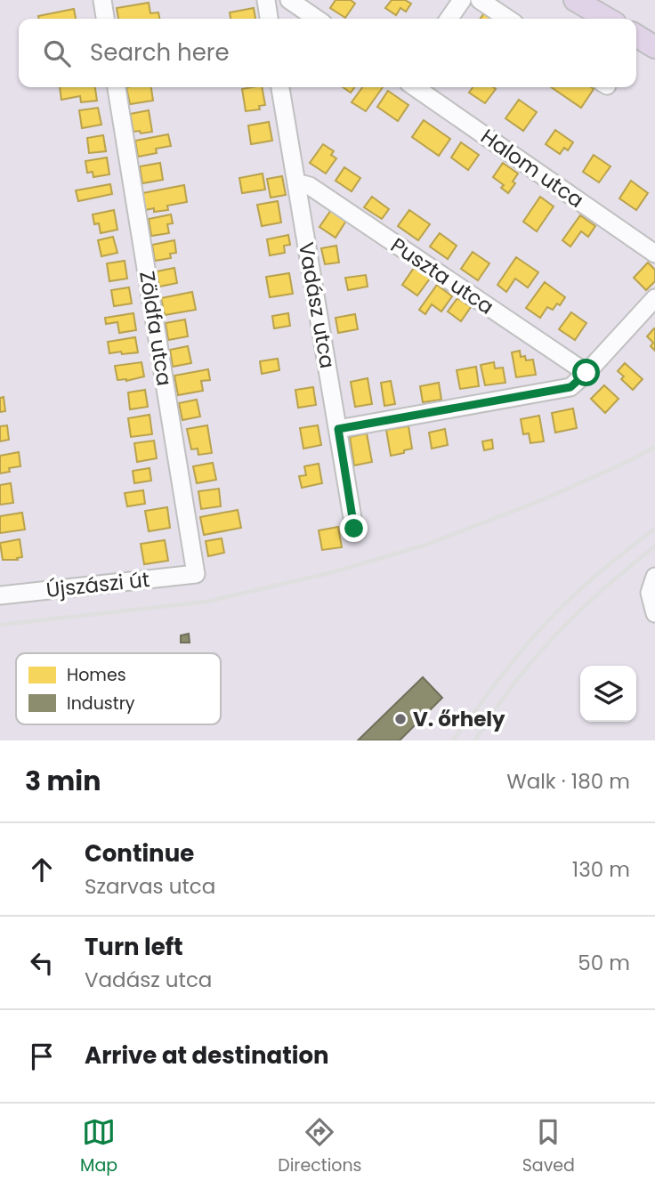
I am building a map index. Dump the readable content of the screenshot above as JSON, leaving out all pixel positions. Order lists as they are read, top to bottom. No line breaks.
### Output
{"streets":{"street":["Halom utca","Puszta utca","Vadász utca","Zöldfa utca","Újszászi út"]},"crossings":[["Puszta utca","Vadász utca"],["Zöldfa utca","Újszászi út"]],"places":["V. őrhely"],"legend":["Homes","Industry"],"page":{"search":"Search here","heading":["3 min","Walk · 180 m"],"list":[["Continue","Szarvas utca","130 m"],["Turn left","Vadász utca","50 m"],"Arrive at destination"],"nav":["Map","Directions","Saved"]}}
